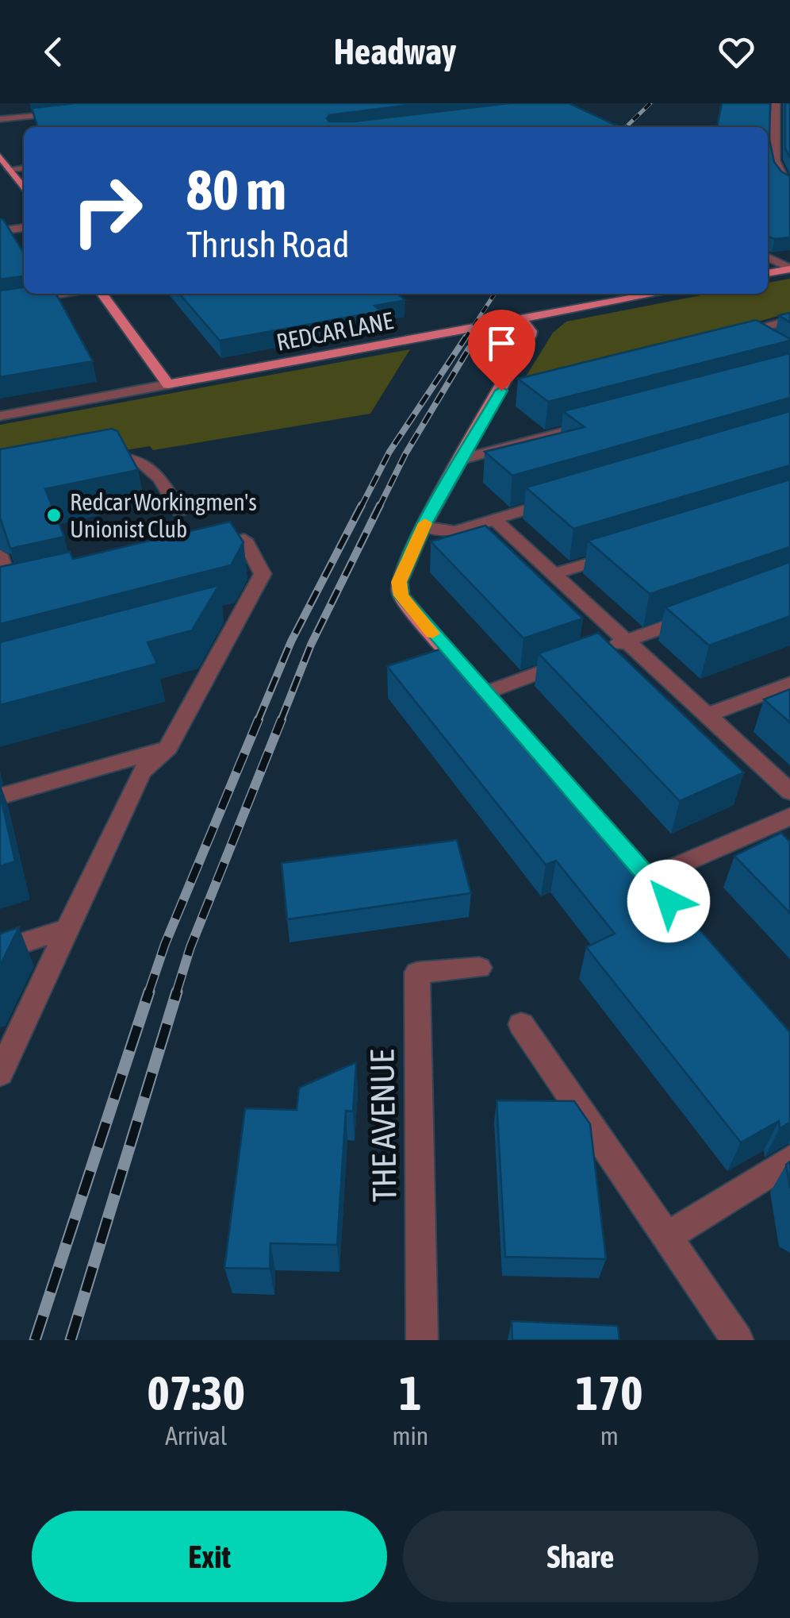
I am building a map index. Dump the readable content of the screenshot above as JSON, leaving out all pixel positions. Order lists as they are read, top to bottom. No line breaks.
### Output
{"streets":{"main road":["REDCAR LANE"],"street":["THE AVENUE"]},"places":["Redcar Workingmen's Unionist Club"],"page":{"header":"Headway","turn":["80 m","Thrush Road"],"eta":["07:30","Arrival","1","min","170","m"],"buttons":["Exit","Share"]}}
